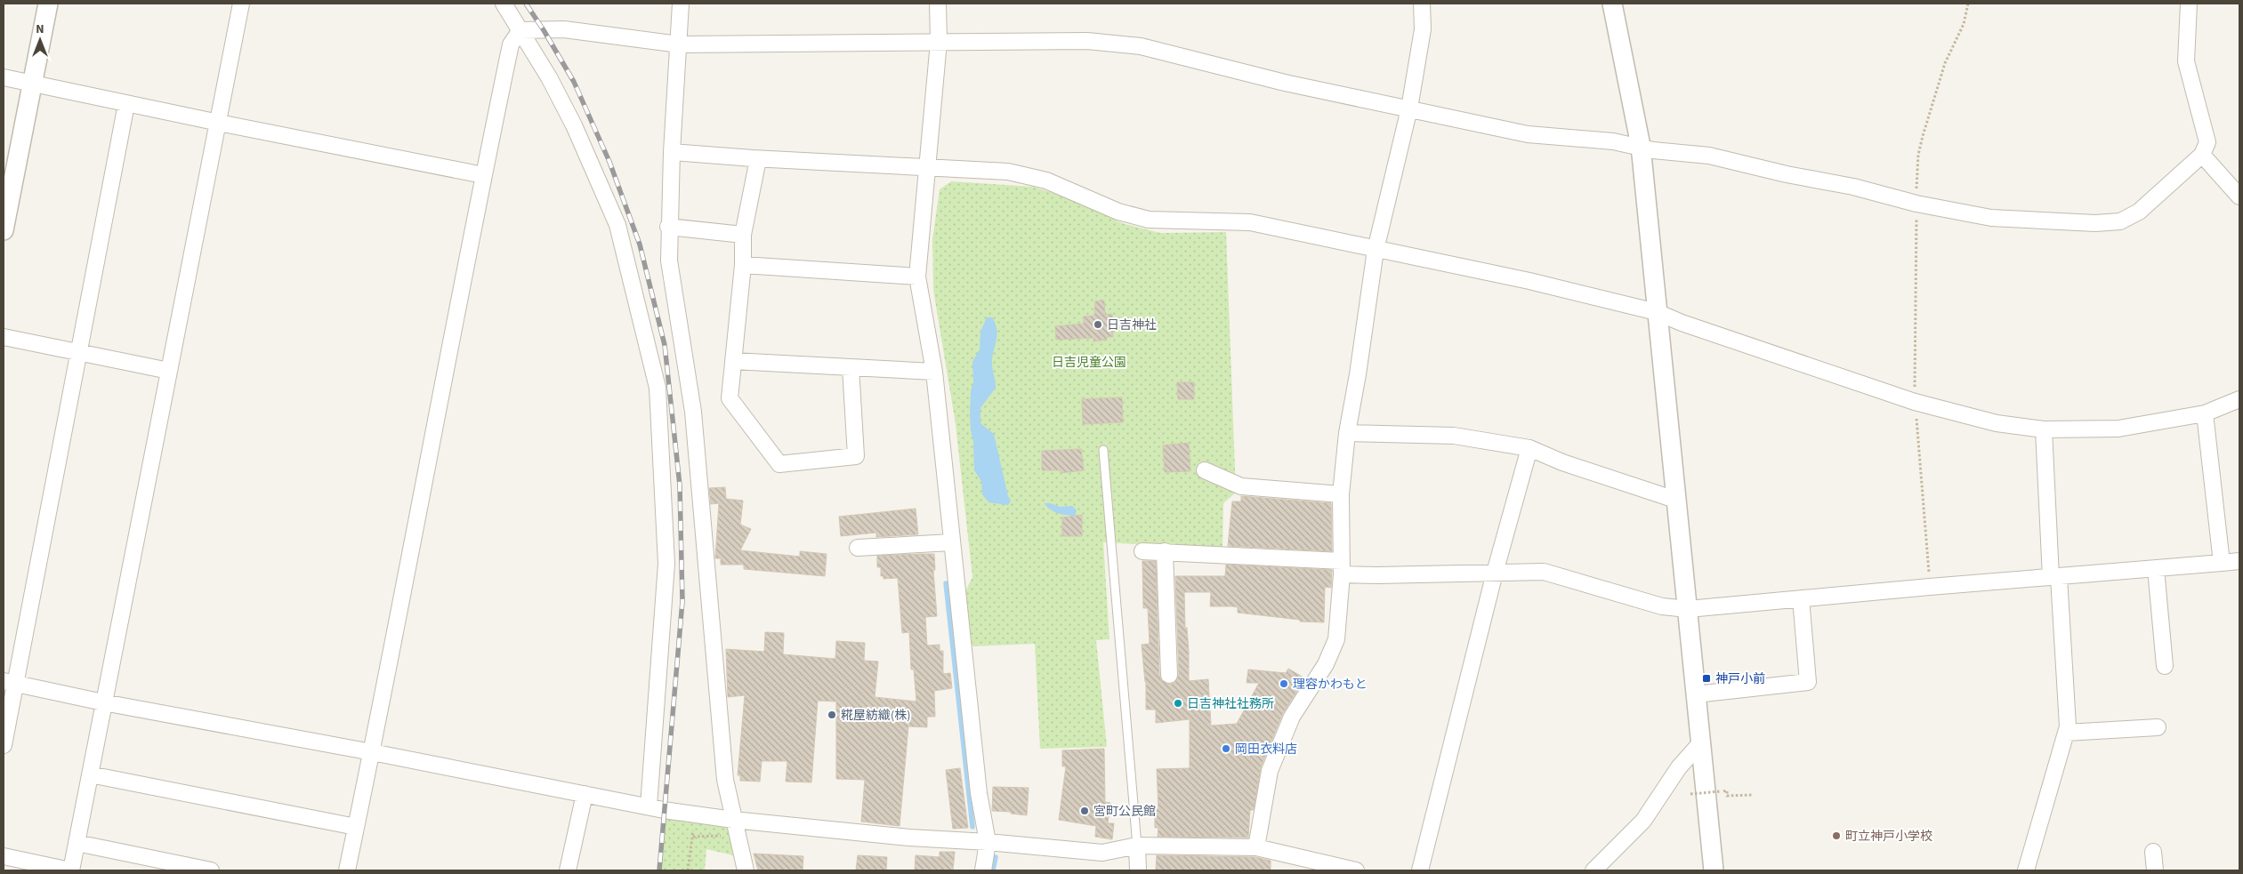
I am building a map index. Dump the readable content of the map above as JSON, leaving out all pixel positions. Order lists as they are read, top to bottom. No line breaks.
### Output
{"parks":["日吉児童公園"],"places":{"other":["日吉神社","理容かわもと","日吉神社社務所","糀屋紡織(株)","岡田衣料店","宮町公民館","町立神戸小学校"],"transit":["神戸小前"]},"north":"top"}
